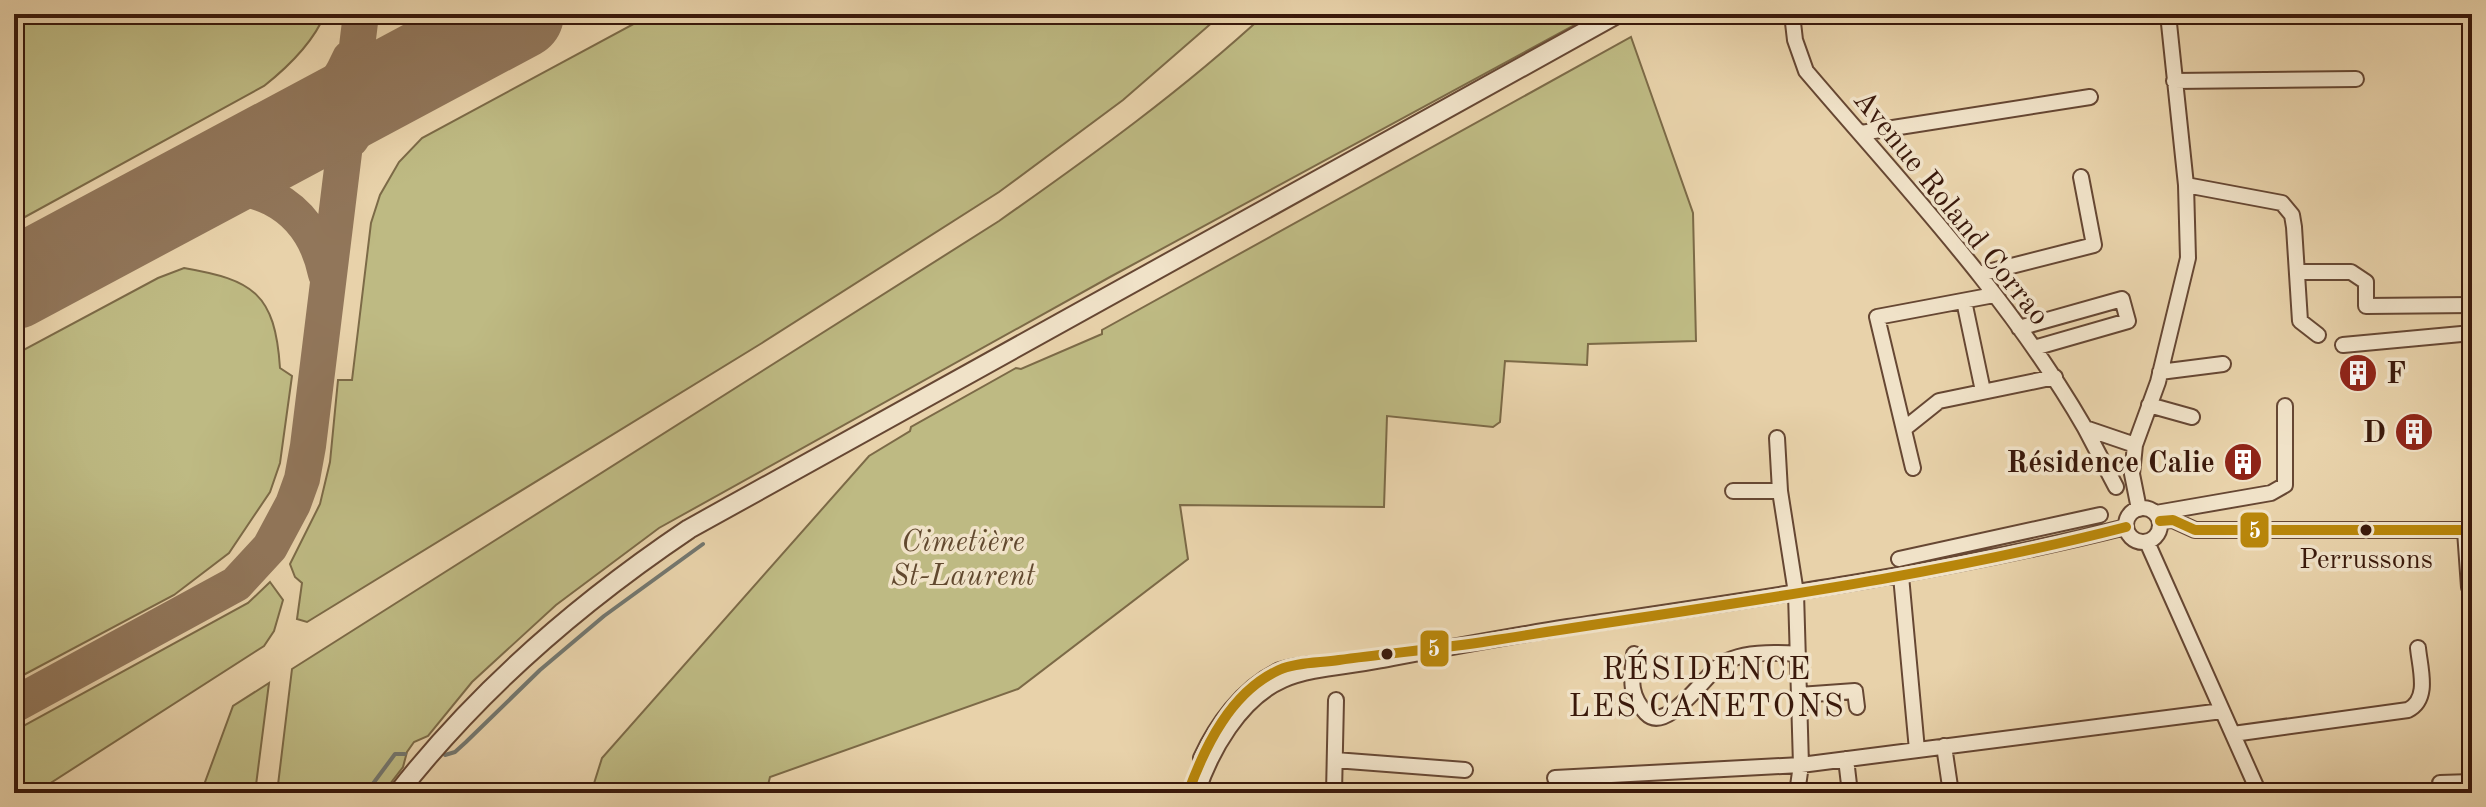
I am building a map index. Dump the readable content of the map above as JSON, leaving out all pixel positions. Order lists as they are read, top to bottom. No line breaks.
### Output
{"streets":{"street":["Avenue Roland Corrao"]},"districts":["RÉSIDENCE LES CANETONS"],"parks":["Cimetière St-Laurent"],"places":{"building":["F","D","Résidence Calie"],"other":["Perrussons"]},"lines":["transit line 5"]}
